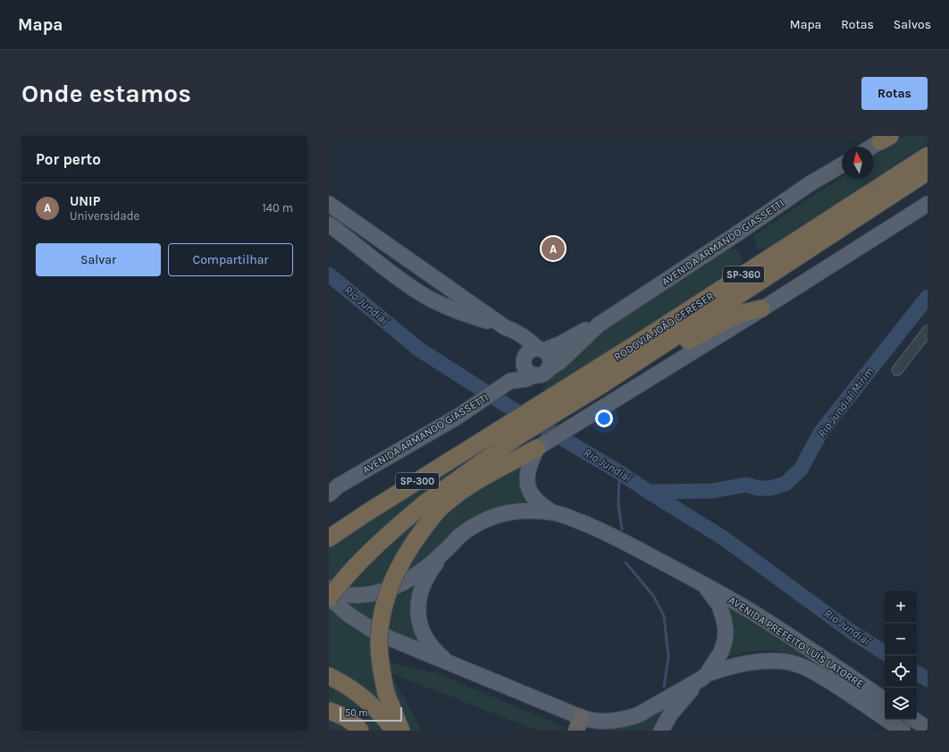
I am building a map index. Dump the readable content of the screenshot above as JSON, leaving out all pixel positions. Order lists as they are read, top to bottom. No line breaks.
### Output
{"streets":{"highway":["SP-360","RODOVIA JOÃO CERESER","SP-300"],"main road":["AVENIDA ARMANDO GIASSETTI","AVENIDA PREFEITO LUÍS LATORRE"]},"crossings":[["RODOVIA JOÃO CERESER","SP-300"]],"water":["Rio Jundiaí","Rio Jundiaí Mirim"],"scale_bar":"50 m","north":"top","page":{"header":"Mapa","nav":["Mapa","Rotas","Salvos"],"buttons":["Rotas",["Salvar","Compartilhar"]],"title":"Onde estamos","heading":"Por perto","list":[{"mark":"A","name":"UNIP","note":"Universidade","value":"140 m"}],"pins":"A","map_buttons":["+","−"],"scale":"50 m"}}
